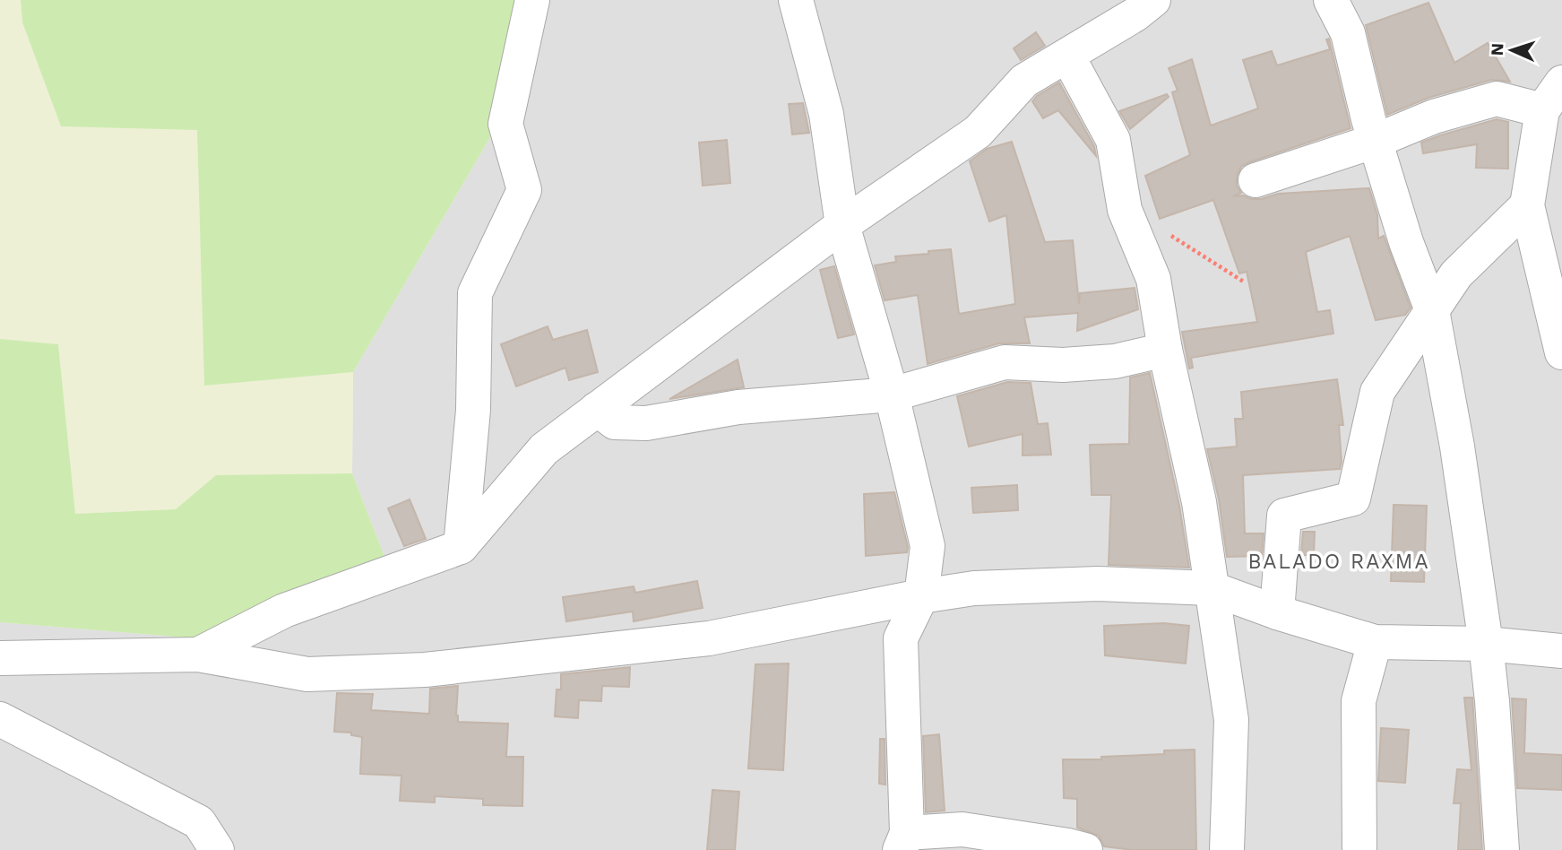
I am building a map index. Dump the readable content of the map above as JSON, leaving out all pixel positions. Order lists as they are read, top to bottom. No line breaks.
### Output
{"districts":["BALADO RAXMA"],"north":"left"}
